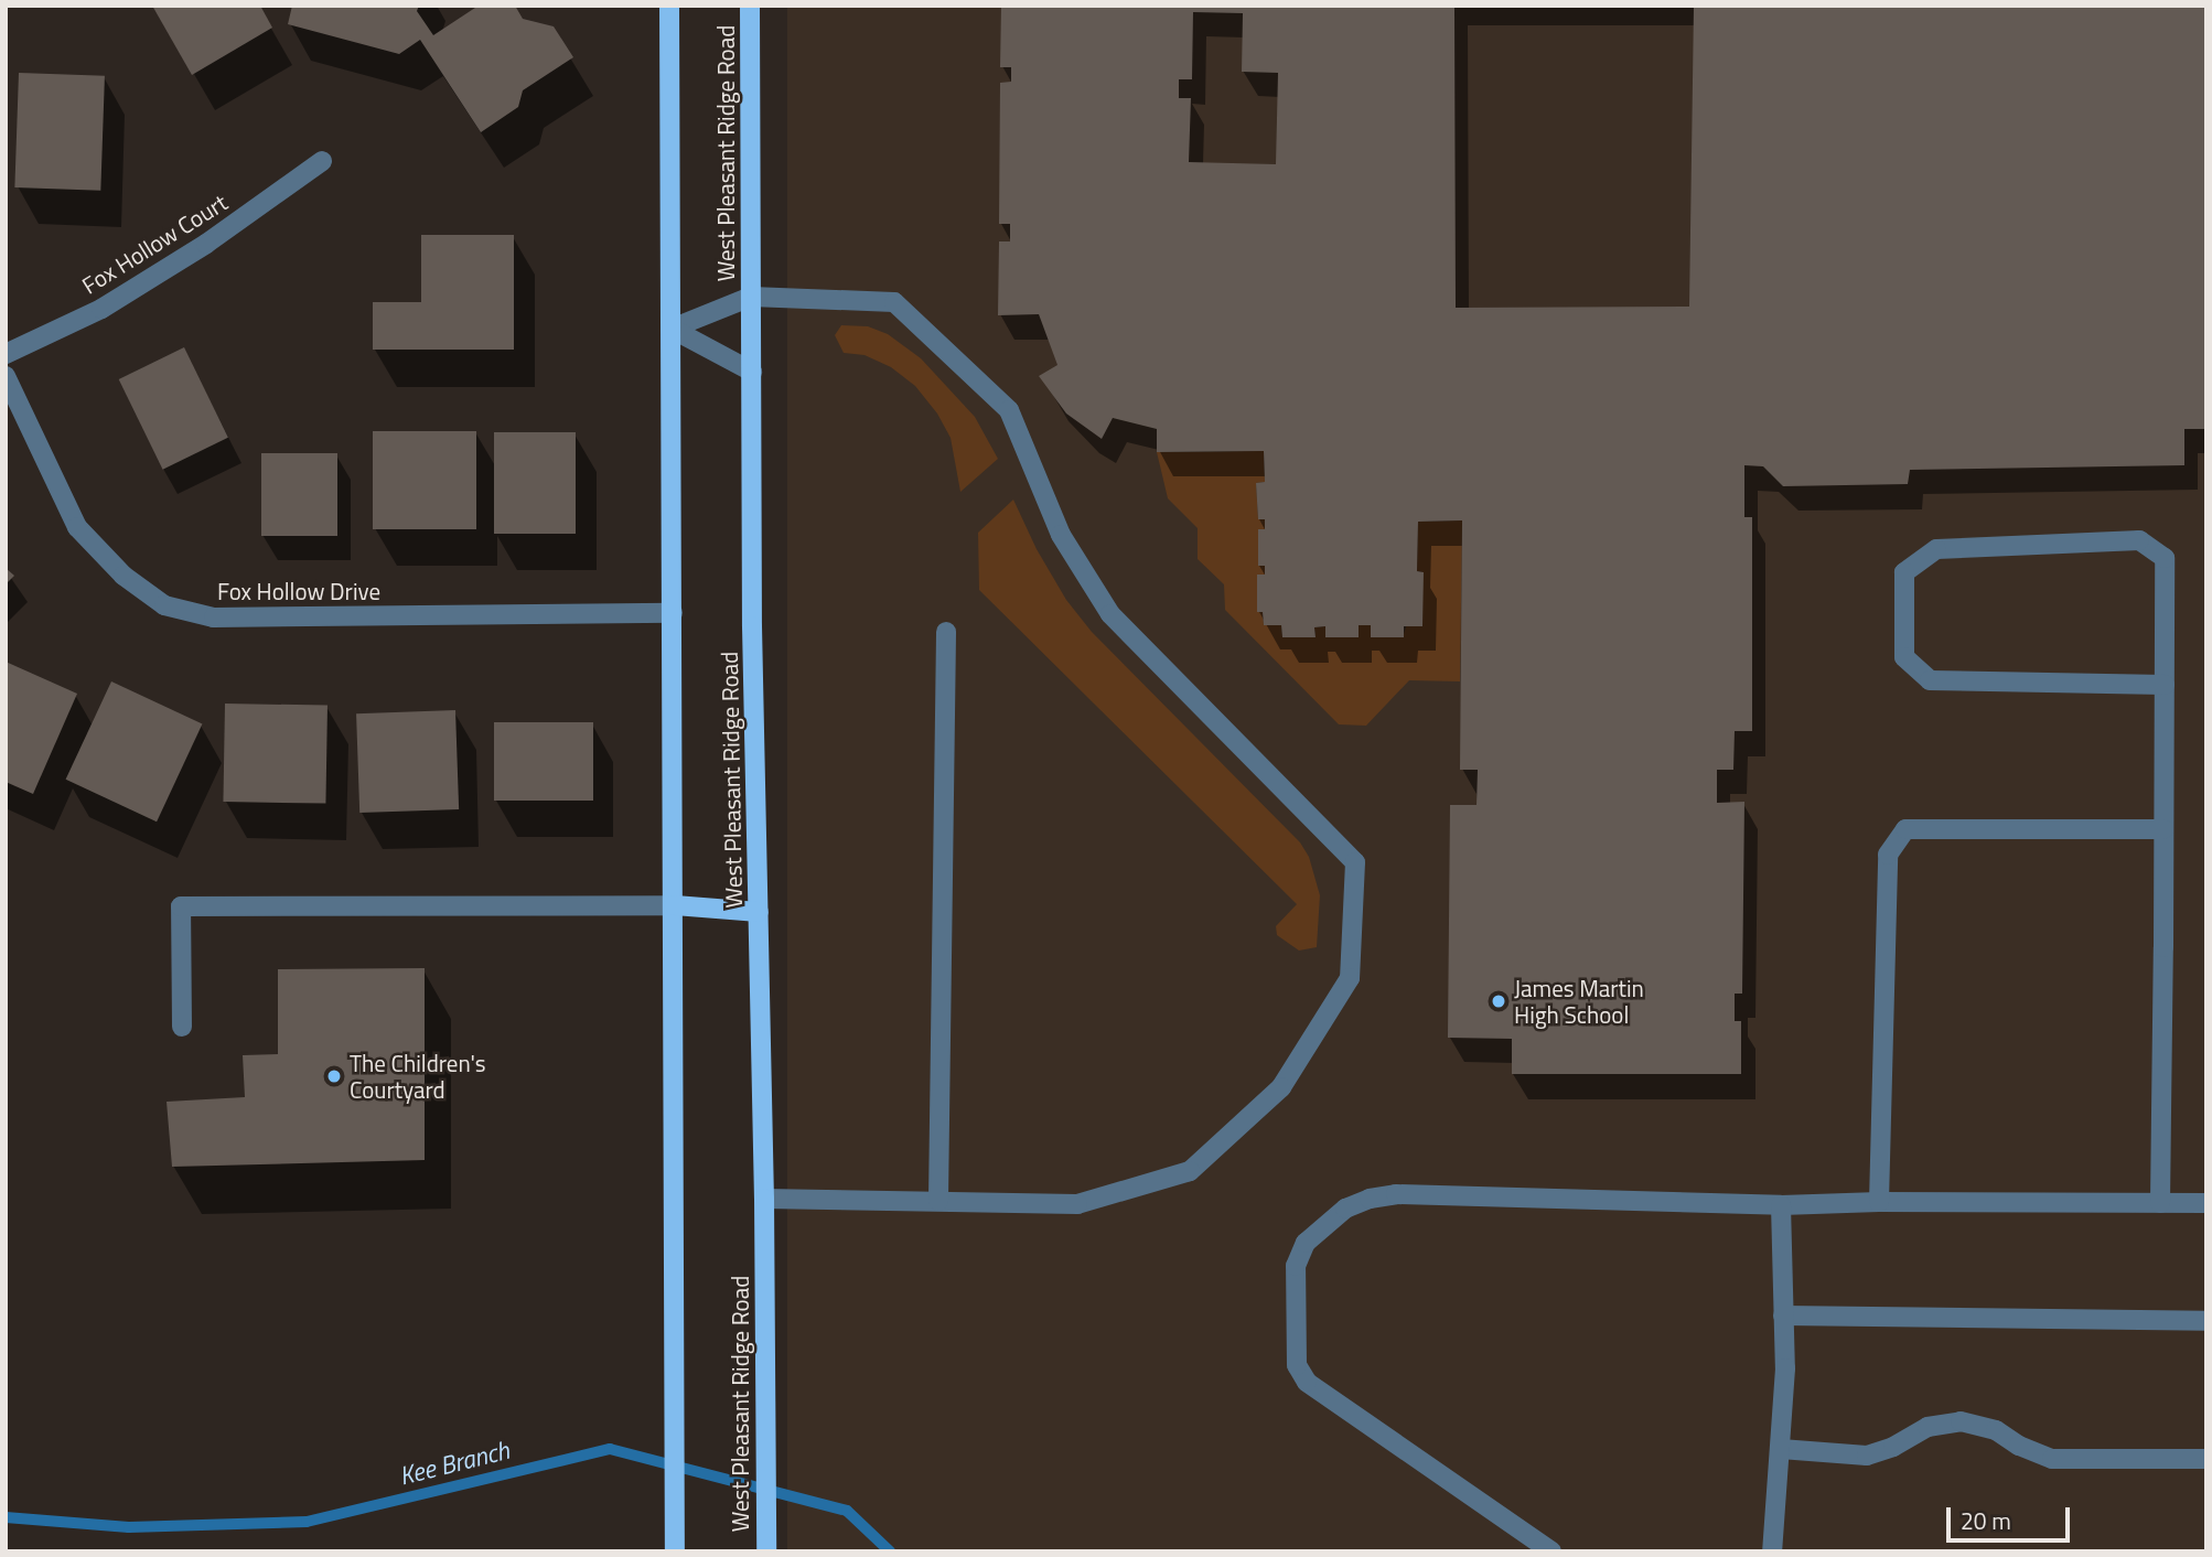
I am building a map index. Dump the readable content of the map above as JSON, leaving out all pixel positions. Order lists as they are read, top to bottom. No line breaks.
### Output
{"streets":{"main road":["West Pleasant Ridge Road"],"street":["Fox Hollow Court","Fox Hollow Drive"]},"water":["Kee Branch"],"places":["James Martin High School","The Children's Courtyard"],"scale_bar":"20 m"}
